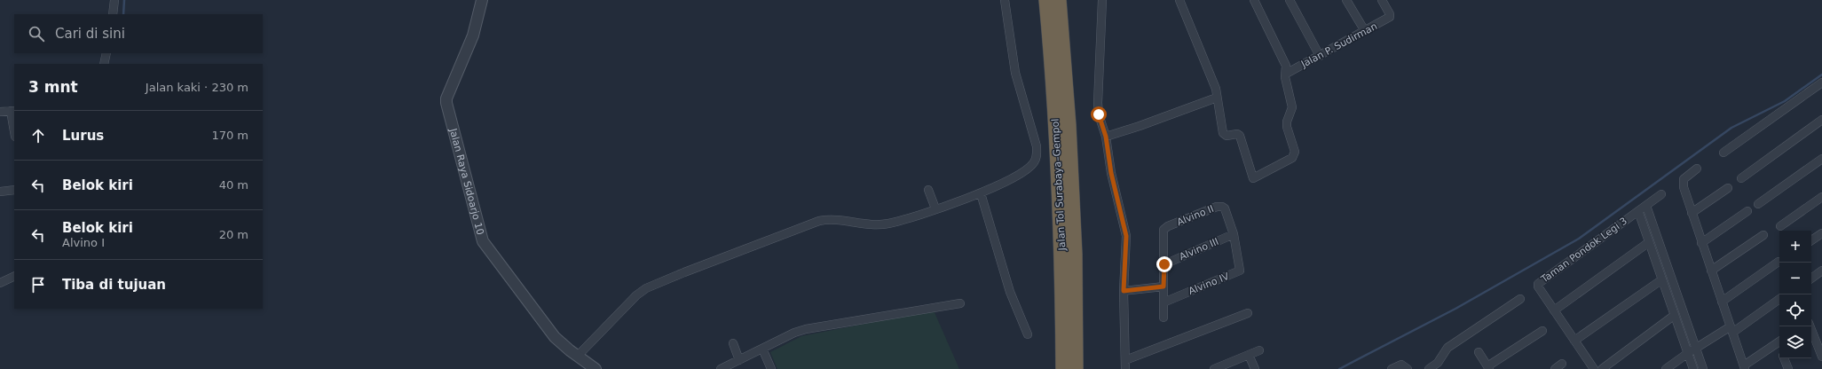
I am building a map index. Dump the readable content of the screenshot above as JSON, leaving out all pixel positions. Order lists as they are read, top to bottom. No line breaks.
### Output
{"streets":{"highway":["Jalan Tol Surabaya–Gempol"],"street":["Jalan P. Sudirman","Jalan Raya Sidoarjo 10","Alvino II","Alvino III","Taman Pondok Legi 3","Alvino IV"]},"crossings":[["Alvino II","Alvino III"],["Alvino II","Alvino IV"],["Alvino III","Alvino IV"]],"page":{"search":"Cari di sini","heading":["3 mnt","Jalan kaki · 230 m"],"list":[["Lurus","170 m"],["Belok kiri","40 m"],["Belok kiri","Alvino I","20 m"],"Tiba di tujuan"],"map_buttons":["+","−"]}}
